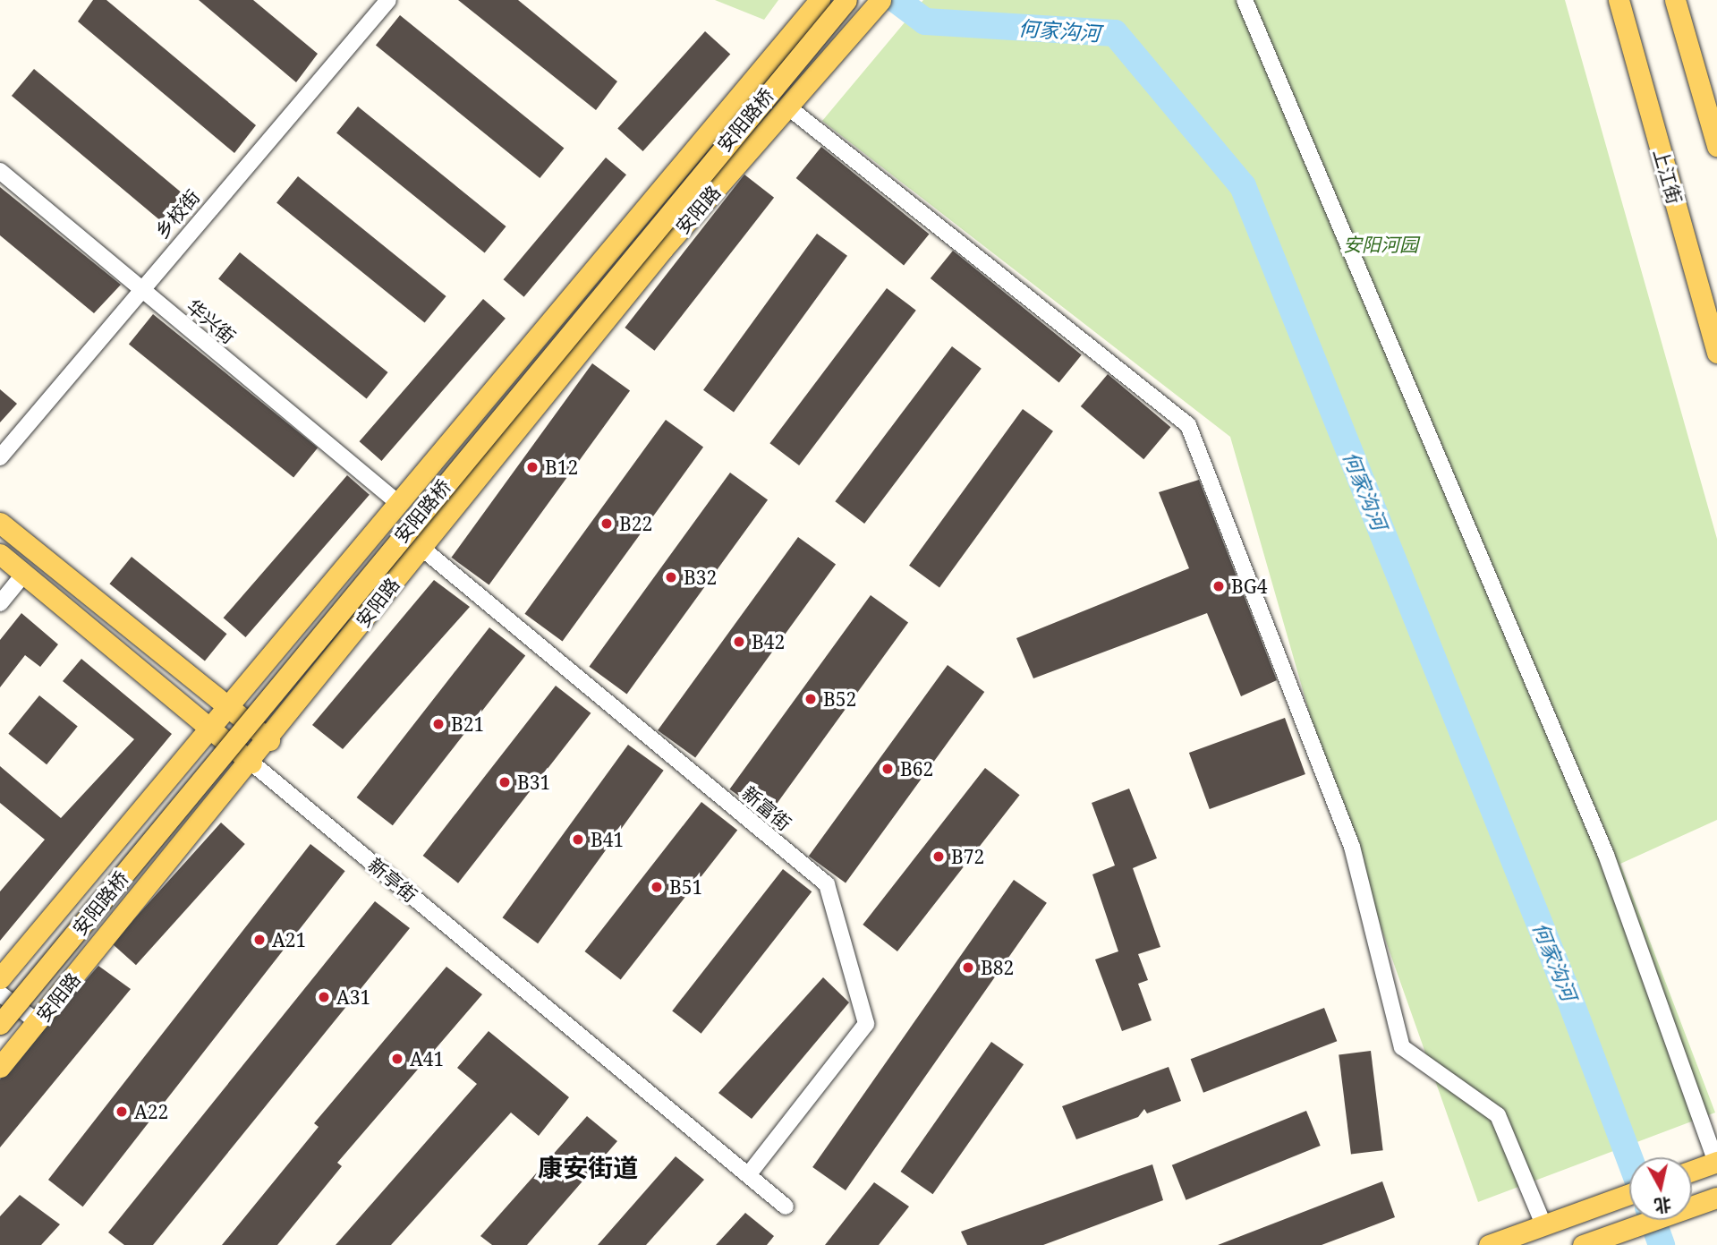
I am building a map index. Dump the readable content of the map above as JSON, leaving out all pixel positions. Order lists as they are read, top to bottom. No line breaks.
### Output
{"streets":{"main road":["安阳路桥","上江街","安阳路","新亭街"],"street":["乡校街","华兴街","新富街"]},"crossings":[["安阳路","新富街"],["安阳路","新亭街"],["乡校街","华兴街"],["新富街","新亭街"]],"districts":["康安街道"],"water":["何家沟河"],"parks":["安阳河园"],"places":["B12","B22","B32","BG4","B42","B52","B21","B62","B31","B41","B72","B51","A21","B82","A31","A41","A22"],"north":"bottom"}
